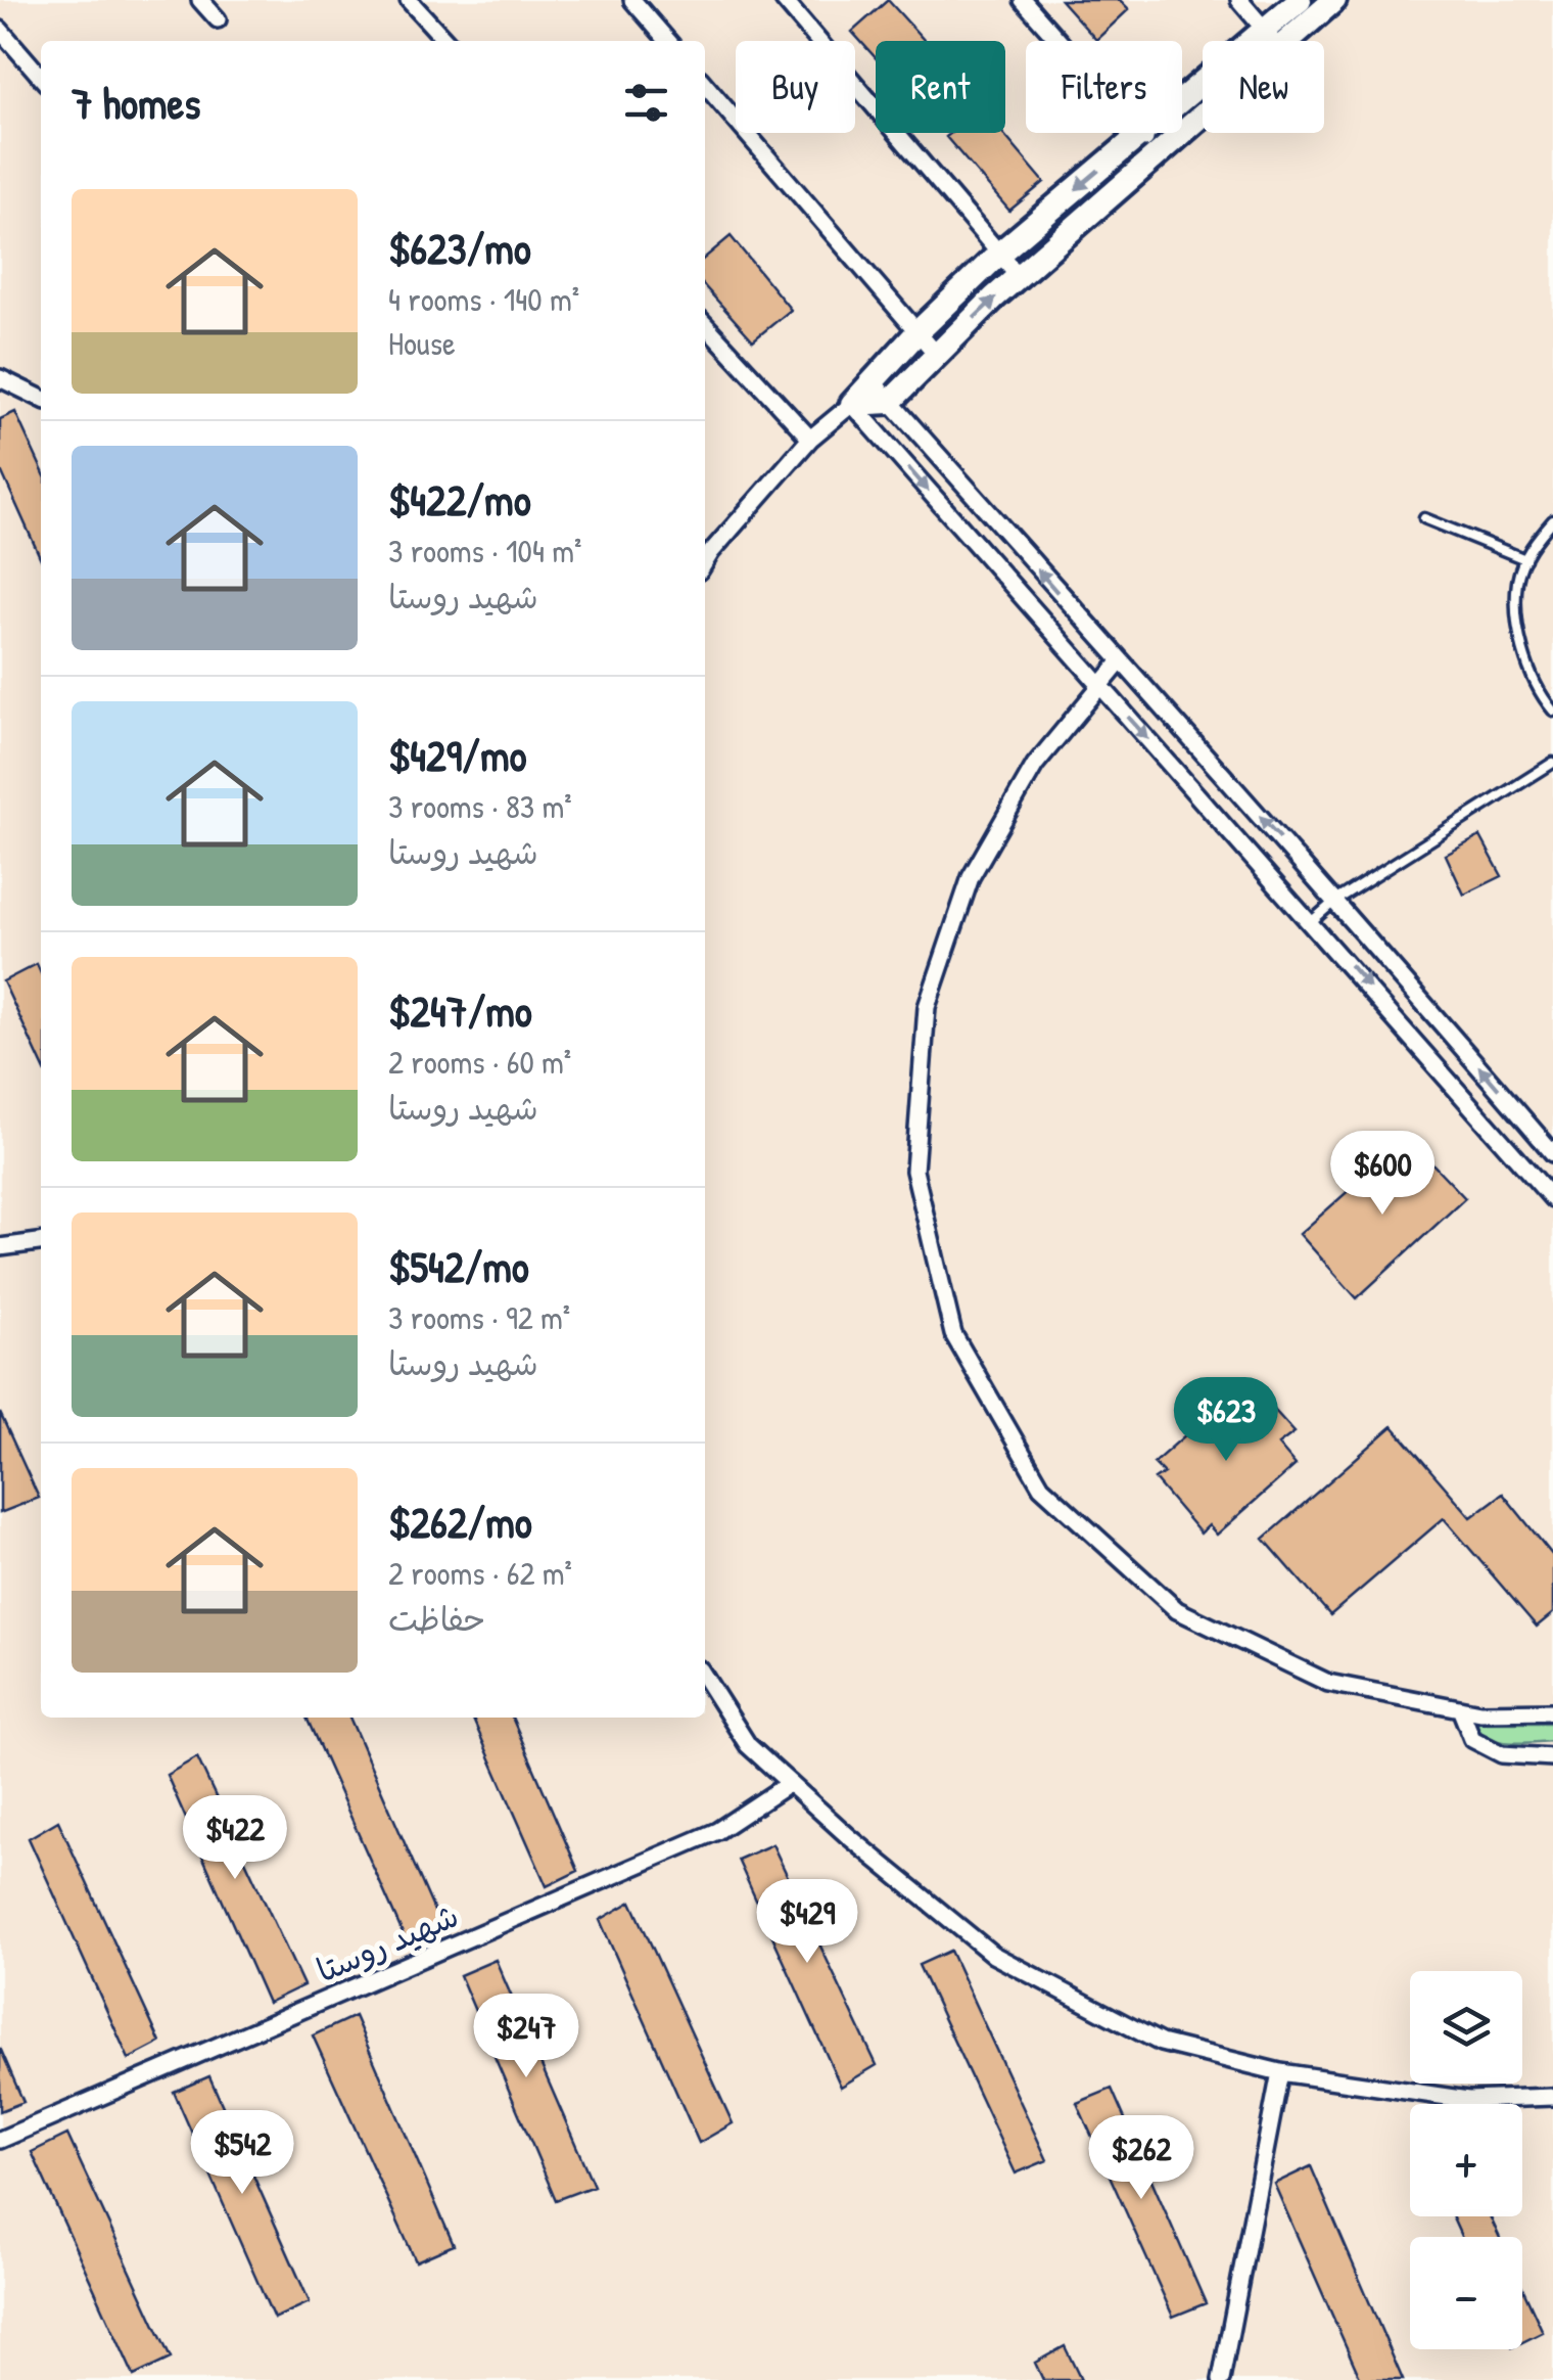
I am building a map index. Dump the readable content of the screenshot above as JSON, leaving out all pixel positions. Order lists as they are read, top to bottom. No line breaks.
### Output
{"streets":{"street":["شهید روستا"]},"page":{"chip":["Buy","Rent","Filters","New"],"heading":"7 homes","list":[{"name":"$623/mo","note":"4 rooms · 140 m² · House"},{"name":"$422/mo","note":"3 rooms · 104 m² · شهید روستا"},{"name":"$429/mo","note":"3 rooms · 83 m² · شهید روستا"},{"name":"$247/mo","note":"2 rooms · 60 m² · شهید روستا"},{"name":"$542/mo","note":"3 rooms · 92 m² · شهید روستا"},{"name":"$262/mo","note":"2 rooms · 62 m² · حفاظت"}],"price":["$600","$623","$422","$429","$247","$542","$262"],"map_buttons":["+","−"]}}
